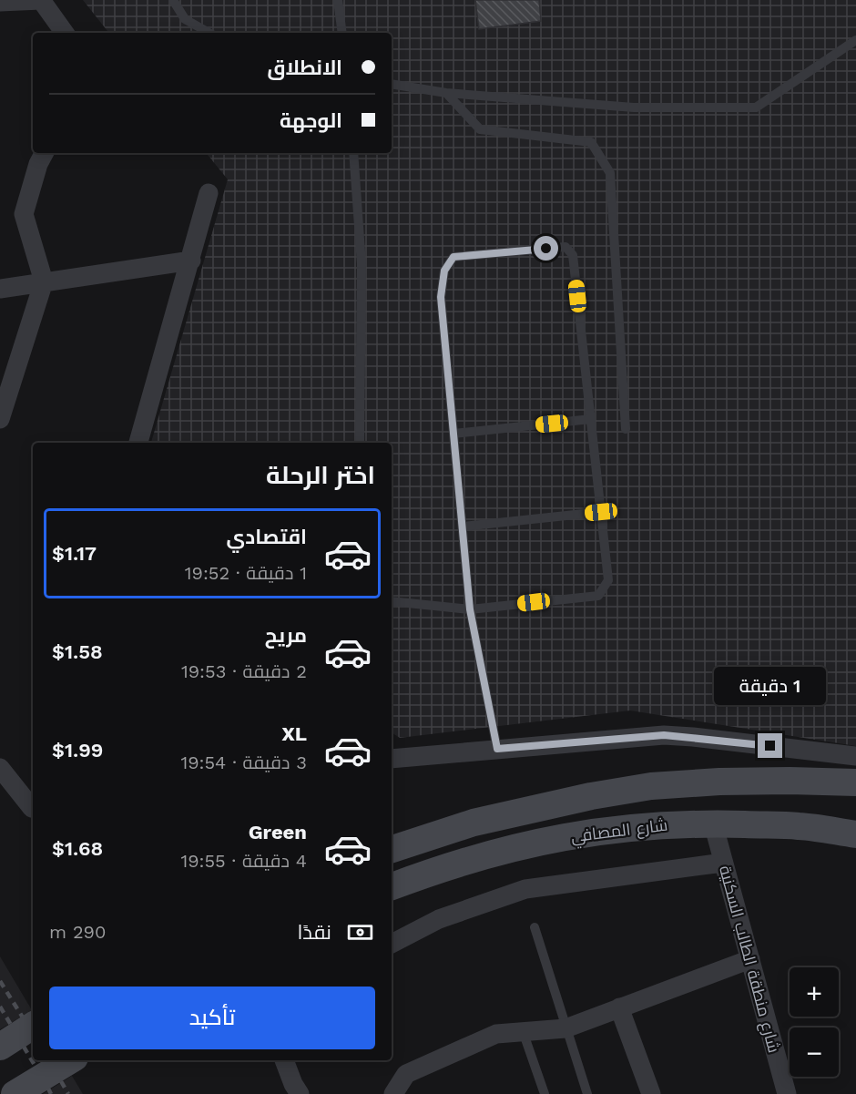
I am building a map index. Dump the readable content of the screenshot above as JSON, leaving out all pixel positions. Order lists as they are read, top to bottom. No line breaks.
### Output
{"streets":{"main road":["شارع المصافي"],"street":["شارع منطقة الطالب السكنية"]},"crossings":[["شارع المصافي","شارع منطقة الطالب السكنية"]],"page":{"banner":["الانطلاق","الوجهة"],"heading":"اختر الرحلة","list":[{"name":"اقتصادي","note":"1 دقيقة · 19:52","value":"$1.17"},{"name":"مريح","note":"2 دقيقة · 19:53","value":"$1.58"},{"name":"XL","note":"3 دقيقة · 19:54","value":"$1.99"},{"name":"Green","note":"4 دقيقة · 19:55","value":"$1.68"}],"bubble":"1 دقيقة","pay":["نقدًا","290 m"],"map_buttons":["+","−"],"buttons":"تأكيد"}}
